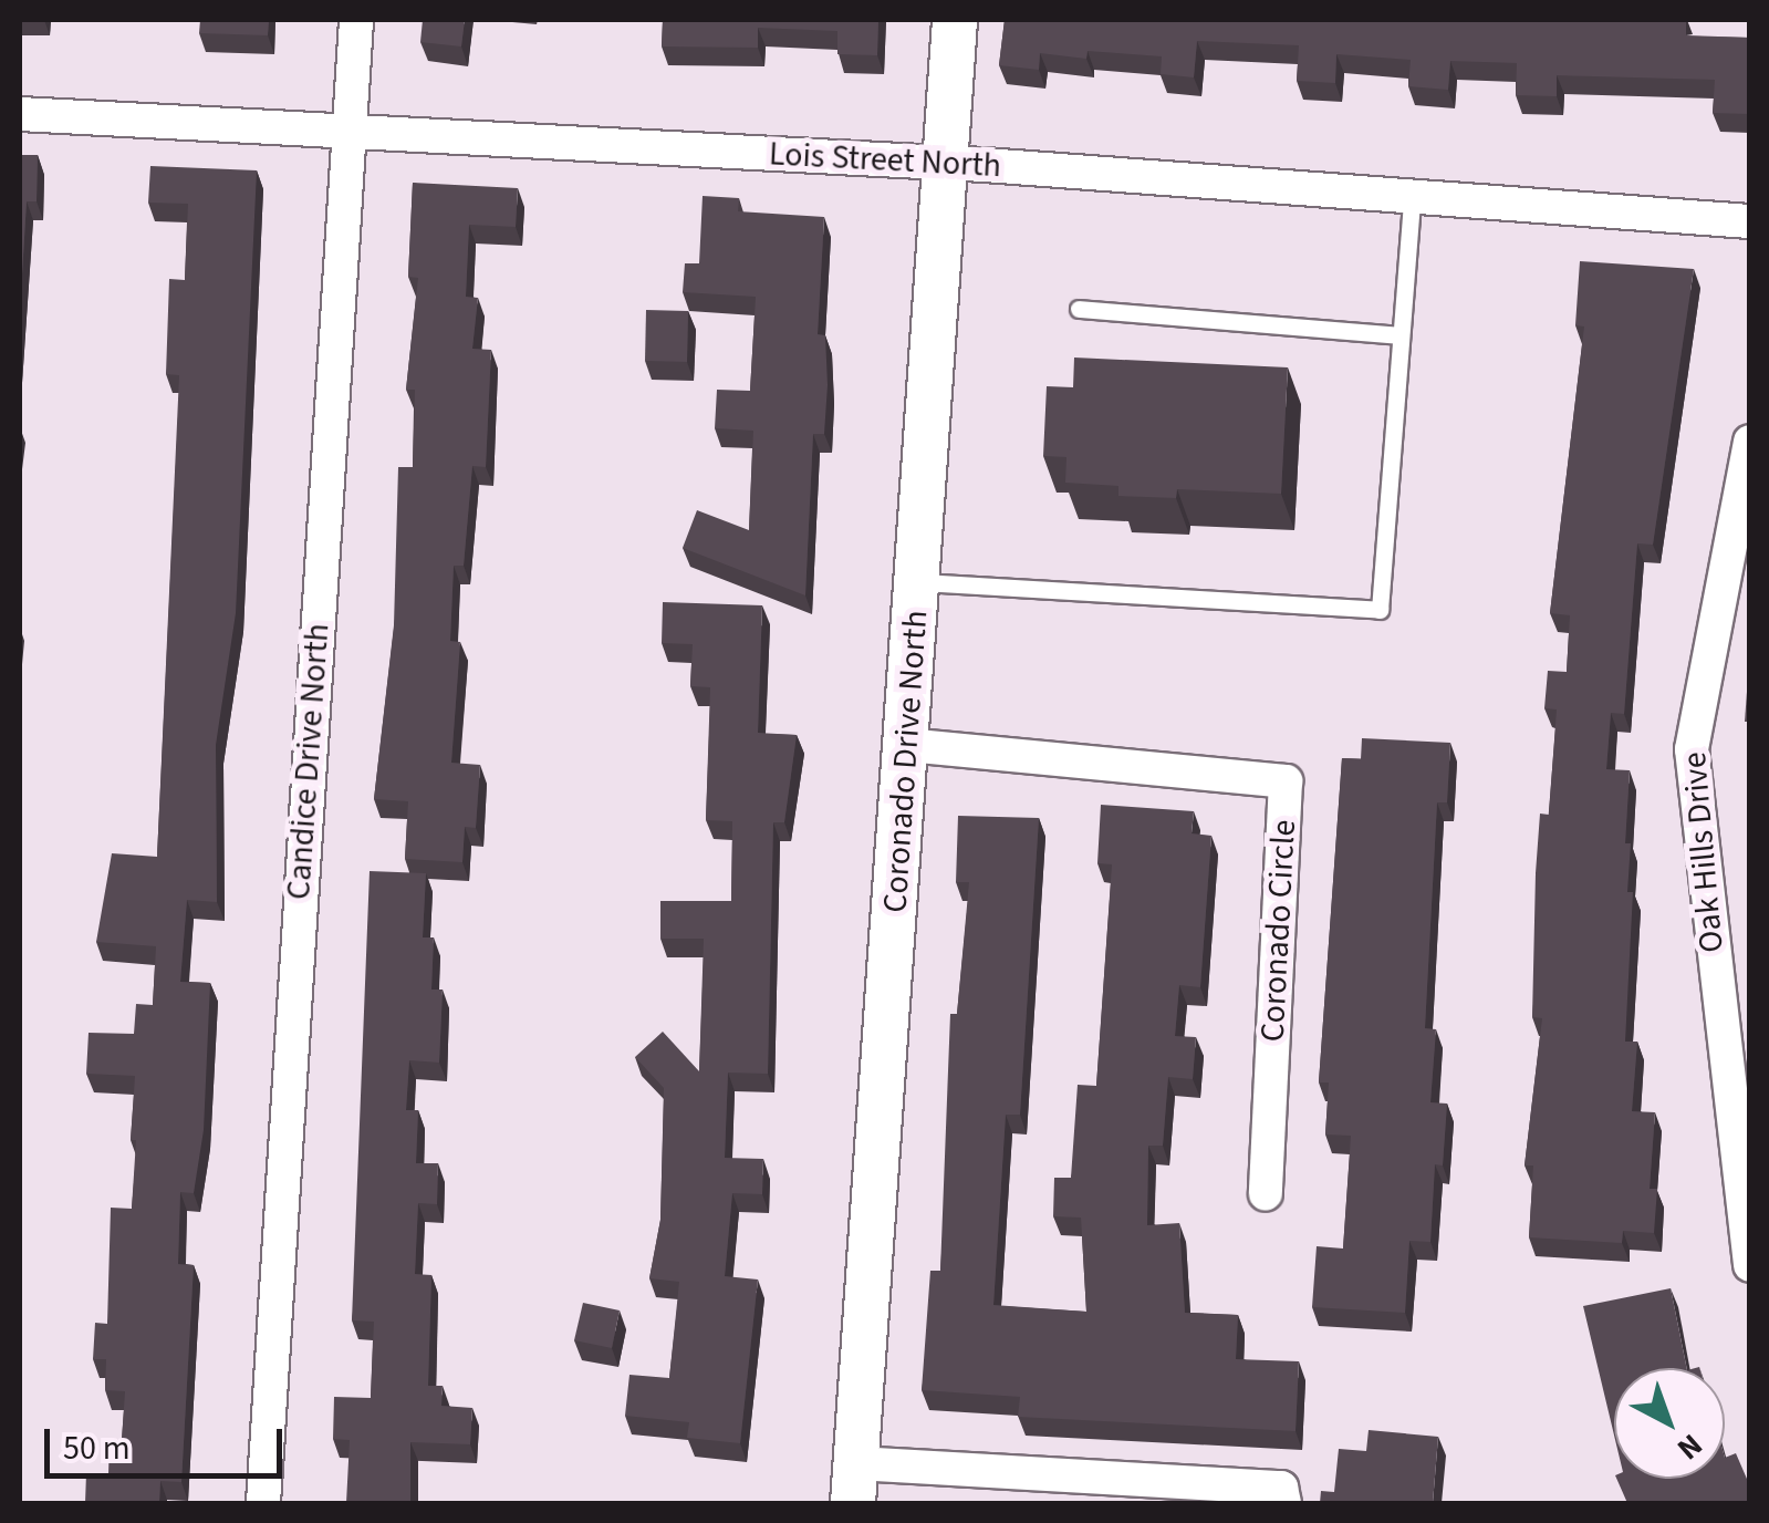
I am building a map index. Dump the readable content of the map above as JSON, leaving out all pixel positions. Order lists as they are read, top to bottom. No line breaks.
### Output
{"streets":{"street":["Lois Street North","Candice Drive North","Coronado Drive North","Oak Hills Drive","Coronado Circle"]},"crossings":[["Lois Street North","Candice Drive North"],["Lois Street North","Coronado Drive North"],["Coronado Drive North","Coronado Circle"]],"scale_bar":"50 m","north":"bottom right"}
